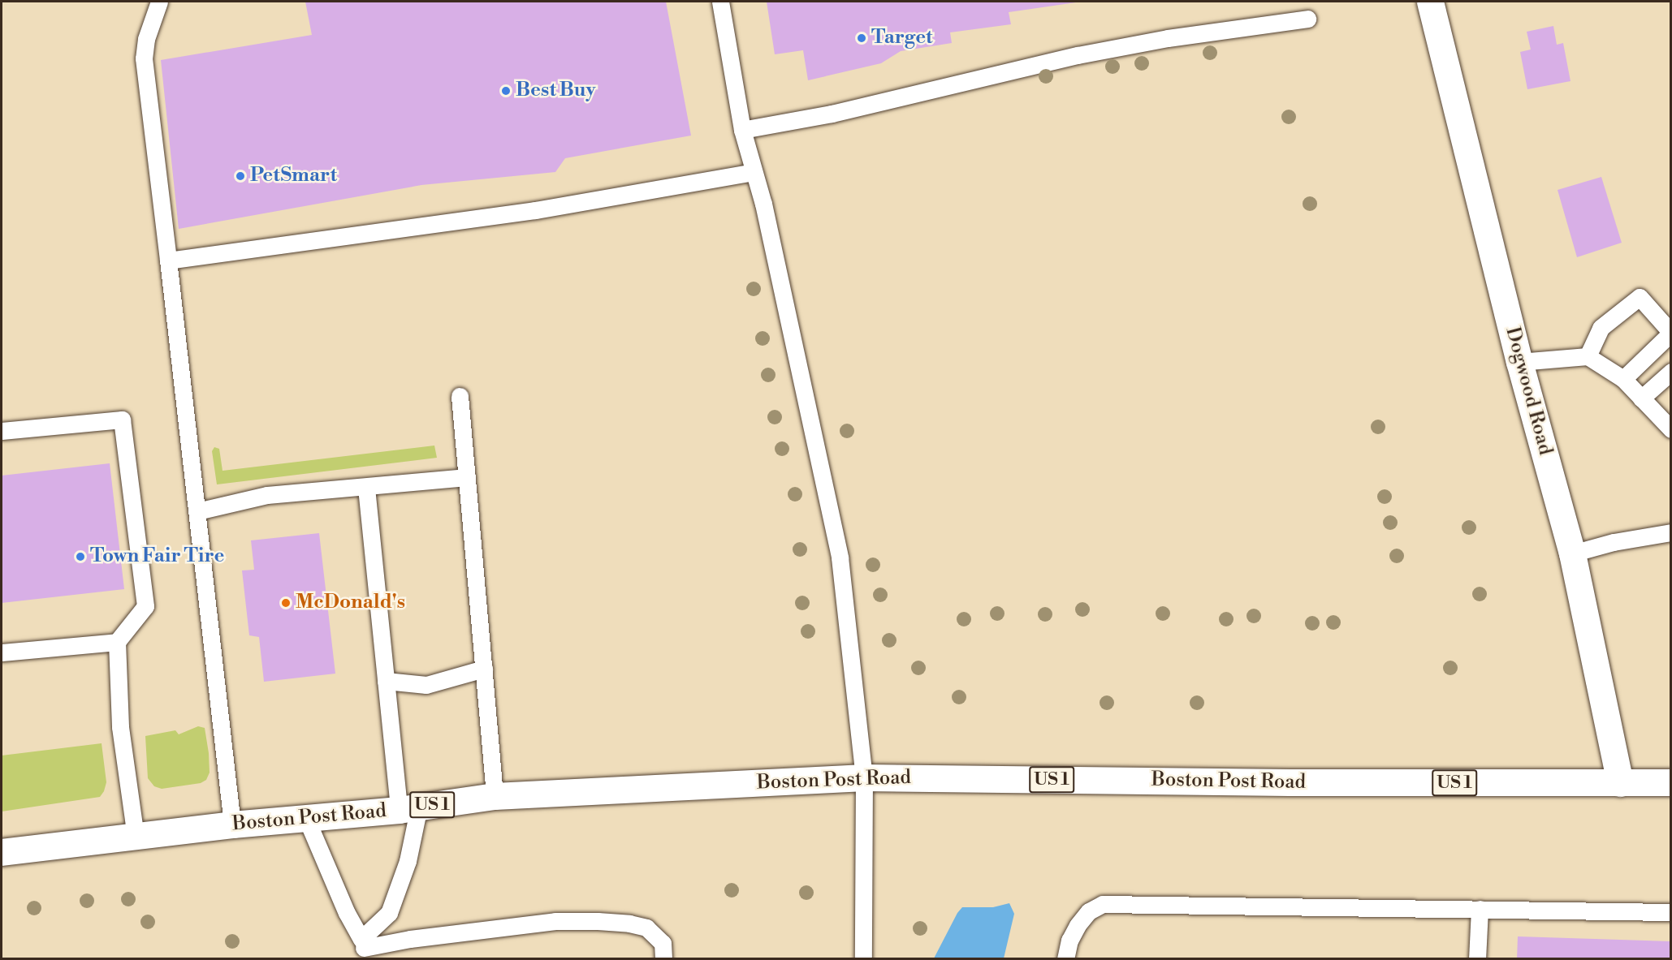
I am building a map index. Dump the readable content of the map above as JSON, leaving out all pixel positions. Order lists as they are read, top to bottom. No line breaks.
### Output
{"streets":{"main road":["Dogwood Road","US 1","Boston Post Road"]},"crossings":[["Dogwood Road","Boston Post Road"]],"places":["Target","Best Buy","PetSmart","Town Fair Tire","McDonald's"]}
